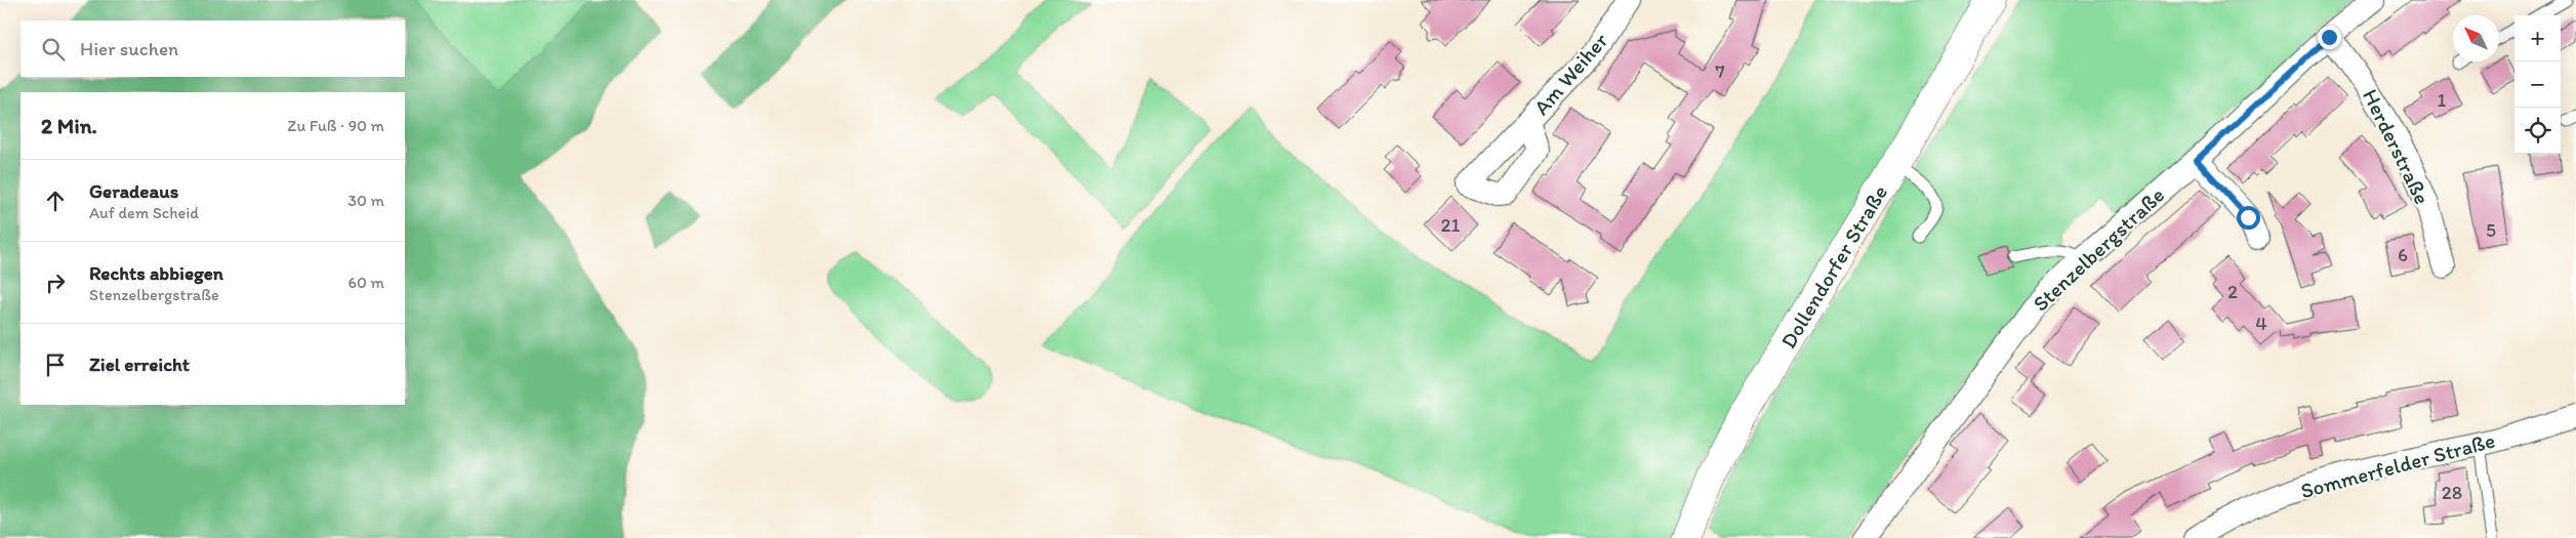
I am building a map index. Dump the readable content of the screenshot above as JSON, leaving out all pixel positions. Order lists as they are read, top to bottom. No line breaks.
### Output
{"streets":{"main road":["Dollendorfer Straße"],"street":["Am Weiher","Herderstraße","Stenzelbergstraße","Sommerfelder Straße"]},"crossings":[["Herderstraße","Stenzelbergstraße"]],"house_numbers":["7","1","21","5","6","2","4","28"],"north":"top left","page":{"map_buttons":["+","−"],"search":"Hier suchen","heading":["2 Min.","Zu Fuß · 90 m"],"list":[["Geradeaus","Auf dem Scheid","30 m"],["Rechts abbiegen","Stenzelbergstraße","60 m"],"Ziel erreicht"]}}
